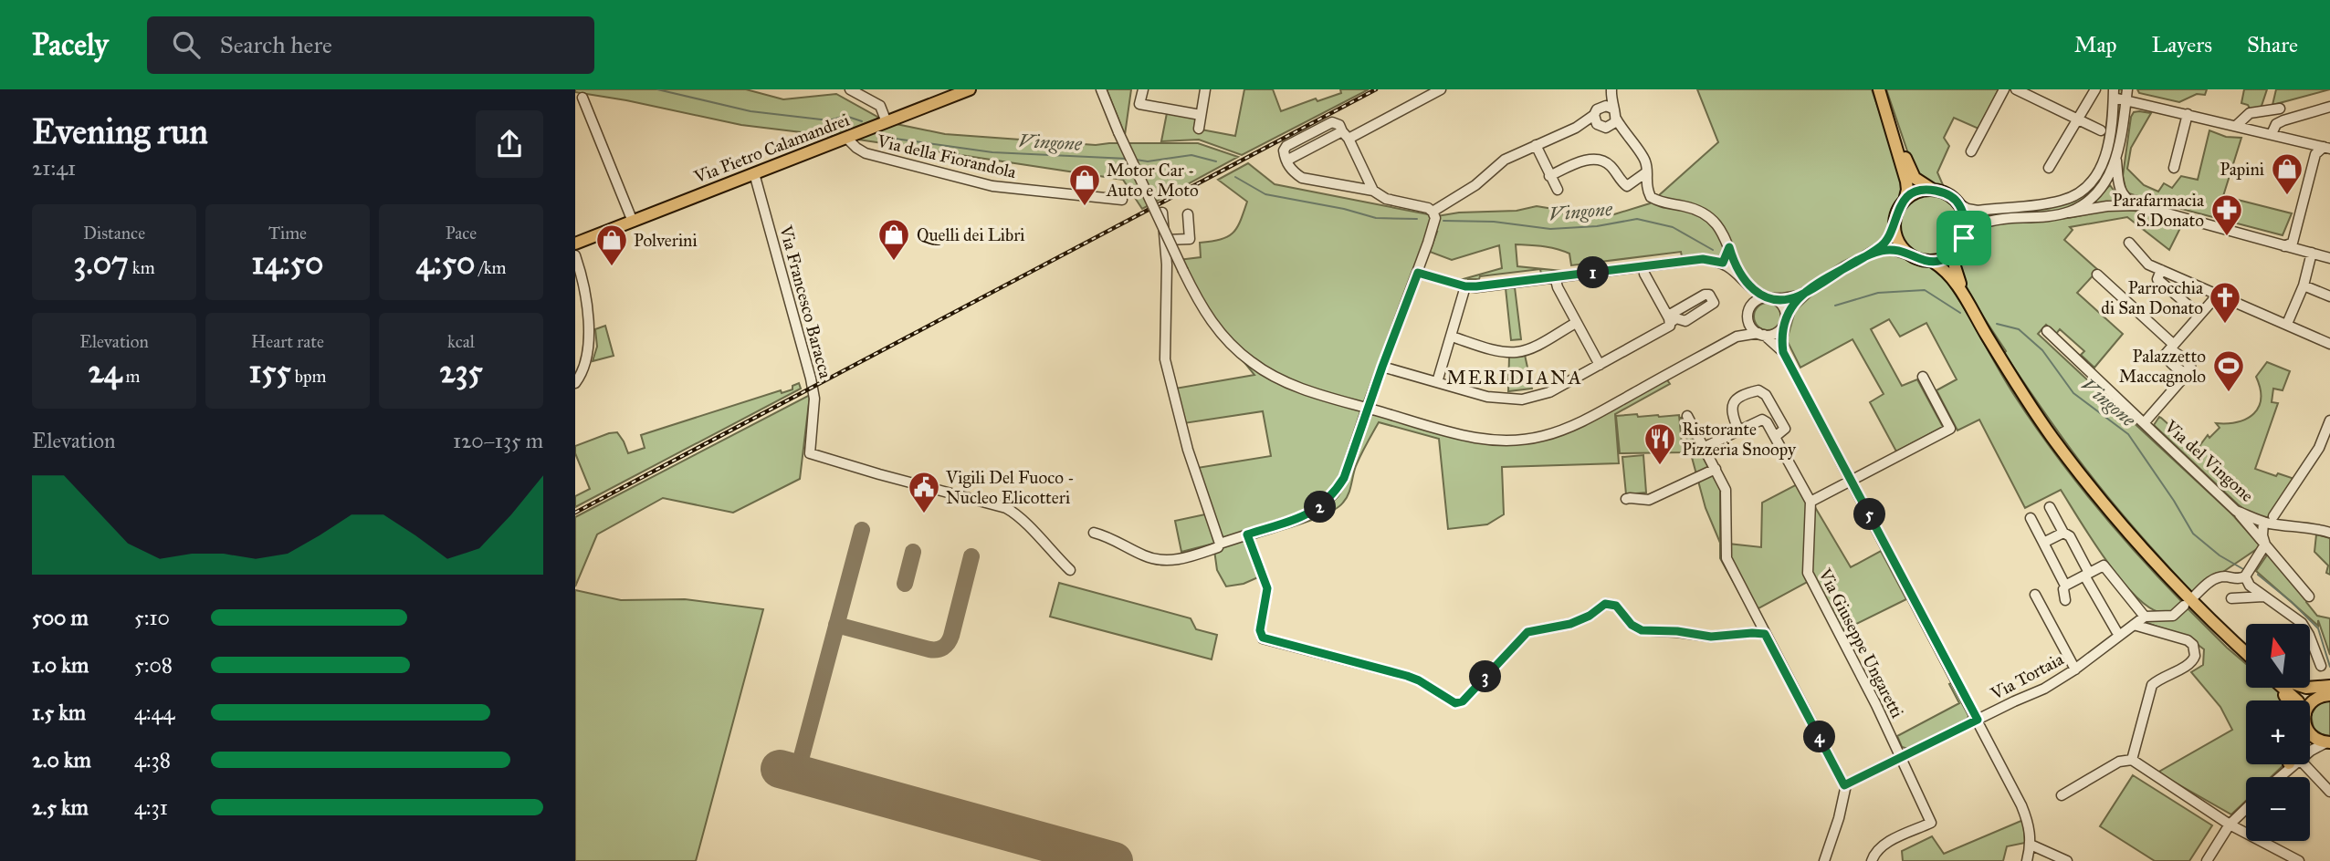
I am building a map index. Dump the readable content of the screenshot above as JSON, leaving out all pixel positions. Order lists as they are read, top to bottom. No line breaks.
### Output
{"streets":{"main road":["Via Pietro Calamandrei"],"street":["Via della Fiorandola","Via Francesco Baracca","Via del Vingone","Via Giuseppe Ungaretti","Via Tortaia"]},"crossings":[["Via Pietro Calamandrei","Via della Fiorandola"],["Via Pietro Calamandrei","Via Francesco Baracca"],["Via Giuseppe Ungaretti","Via Tortaia"]],"districts":["MERIDIANA"],"water":["Vingone"],"places":{"shop":["Papini","Motor Car - Auto e Moto","Quelli dei Libri","Polverini"],"pharmacy":["Parafarmacia S.Donato"],"church":["Parrocchia di San Donato"],"sports":["Palazzetto Maccagnolo"],"restaurant":["Ristorante Pizzeria Snoopy"],"public building":["Vigili Del Fuoco - Nucleo Elicotteri"]},"north":"top","page":{"header":"Pacely","search":"Search here","nav":["Map","Layers","Share"],"heading":["Evening run","21:41"],"stats":[["Distance","3.07 km"],["Time","14:50"],["Pace","4:50 /km"],["Elevation","24 m"],["Heart rate","155 bpm"],["kcal","235"]],"pins":["1","2","5","3","4"],"chart":["Elevation","120–135 m"],"list":[{"name":"500 m","note":"5:10"},{"name":"1.0 km","note":"5:08"},{"name":"1.5 km","note":"4:44"},{"name":"2.0 km","note":"4:38"},{"name":"2.5 km","note":"4:31"}],"map_buttons":["+","−"]}}
